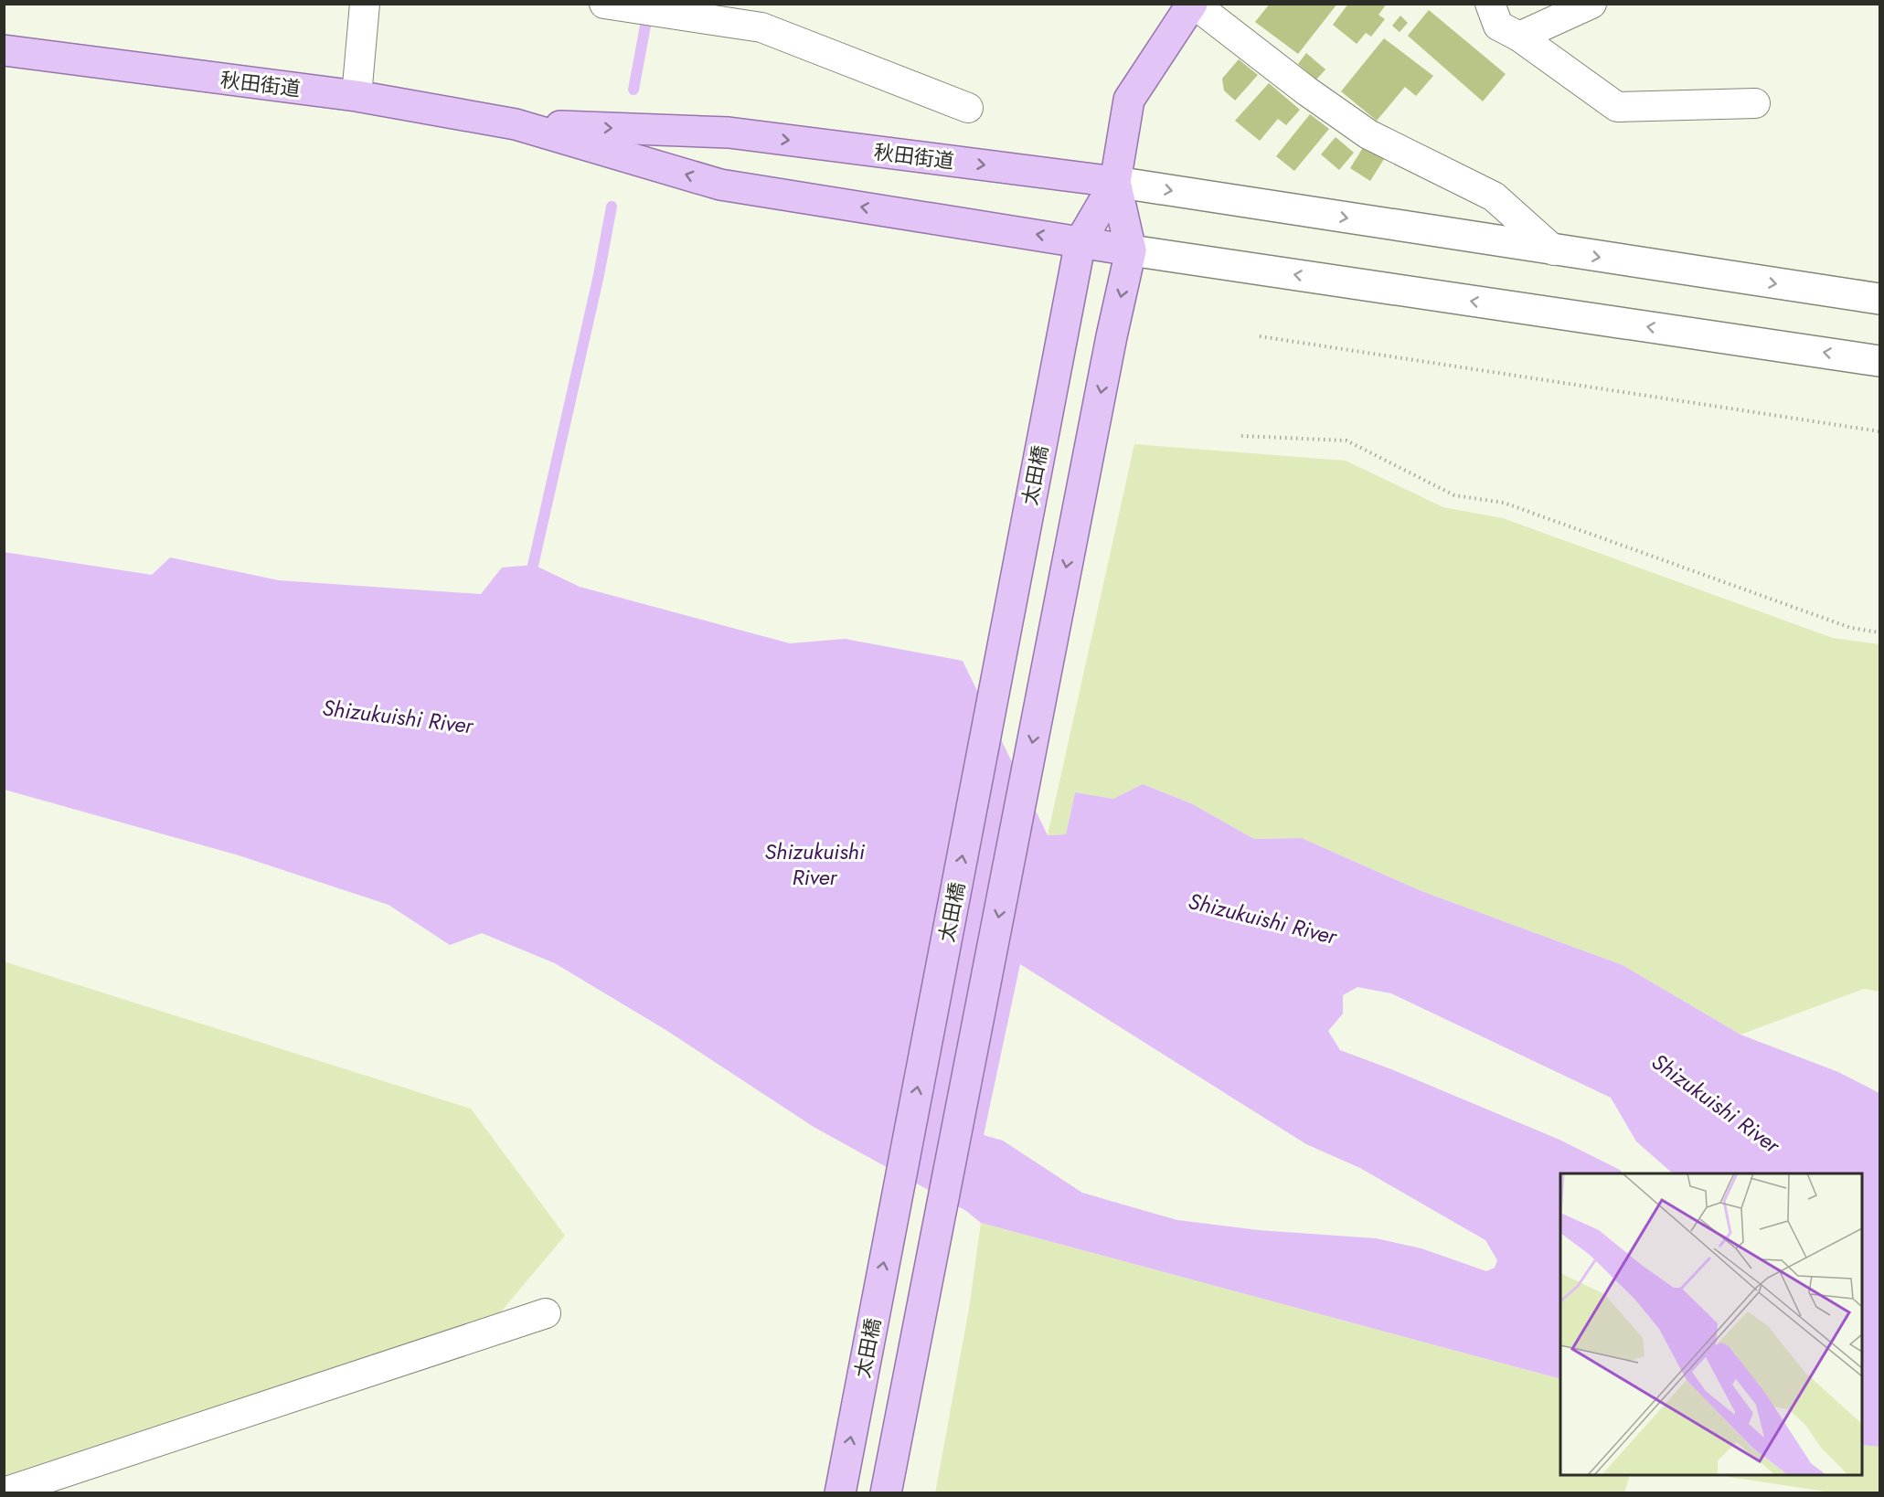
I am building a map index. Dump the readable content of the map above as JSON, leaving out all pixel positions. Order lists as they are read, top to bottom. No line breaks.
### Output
{"streets":{"main road":["秋田街道","太田橋"]},"crossings":[["秋田街道","太田橋"]],"water":["Shizukuishi River"]}
